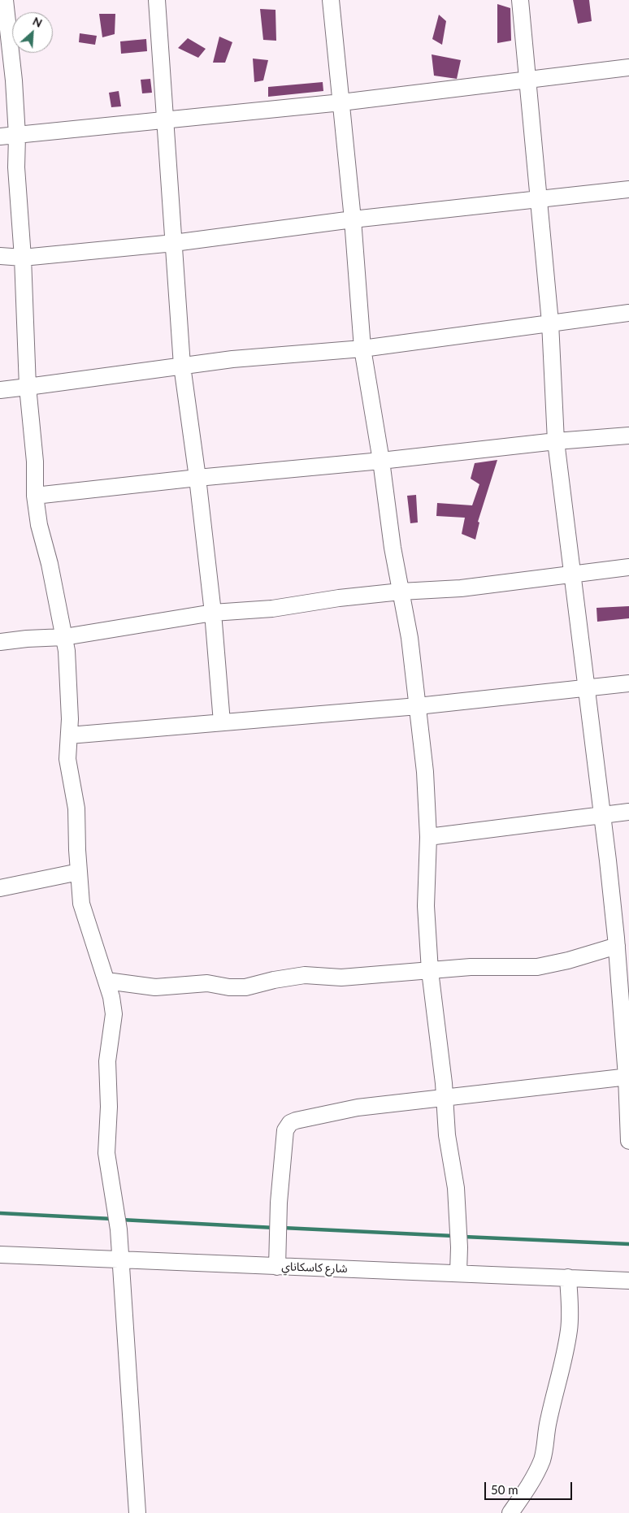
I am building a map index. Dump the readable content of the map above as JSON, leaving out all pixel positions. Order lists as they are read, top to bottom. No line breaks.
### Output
{"streets":{"street":["شارع كاسكاناي"]},"scale_bar":"50 m","north":"top right"}
